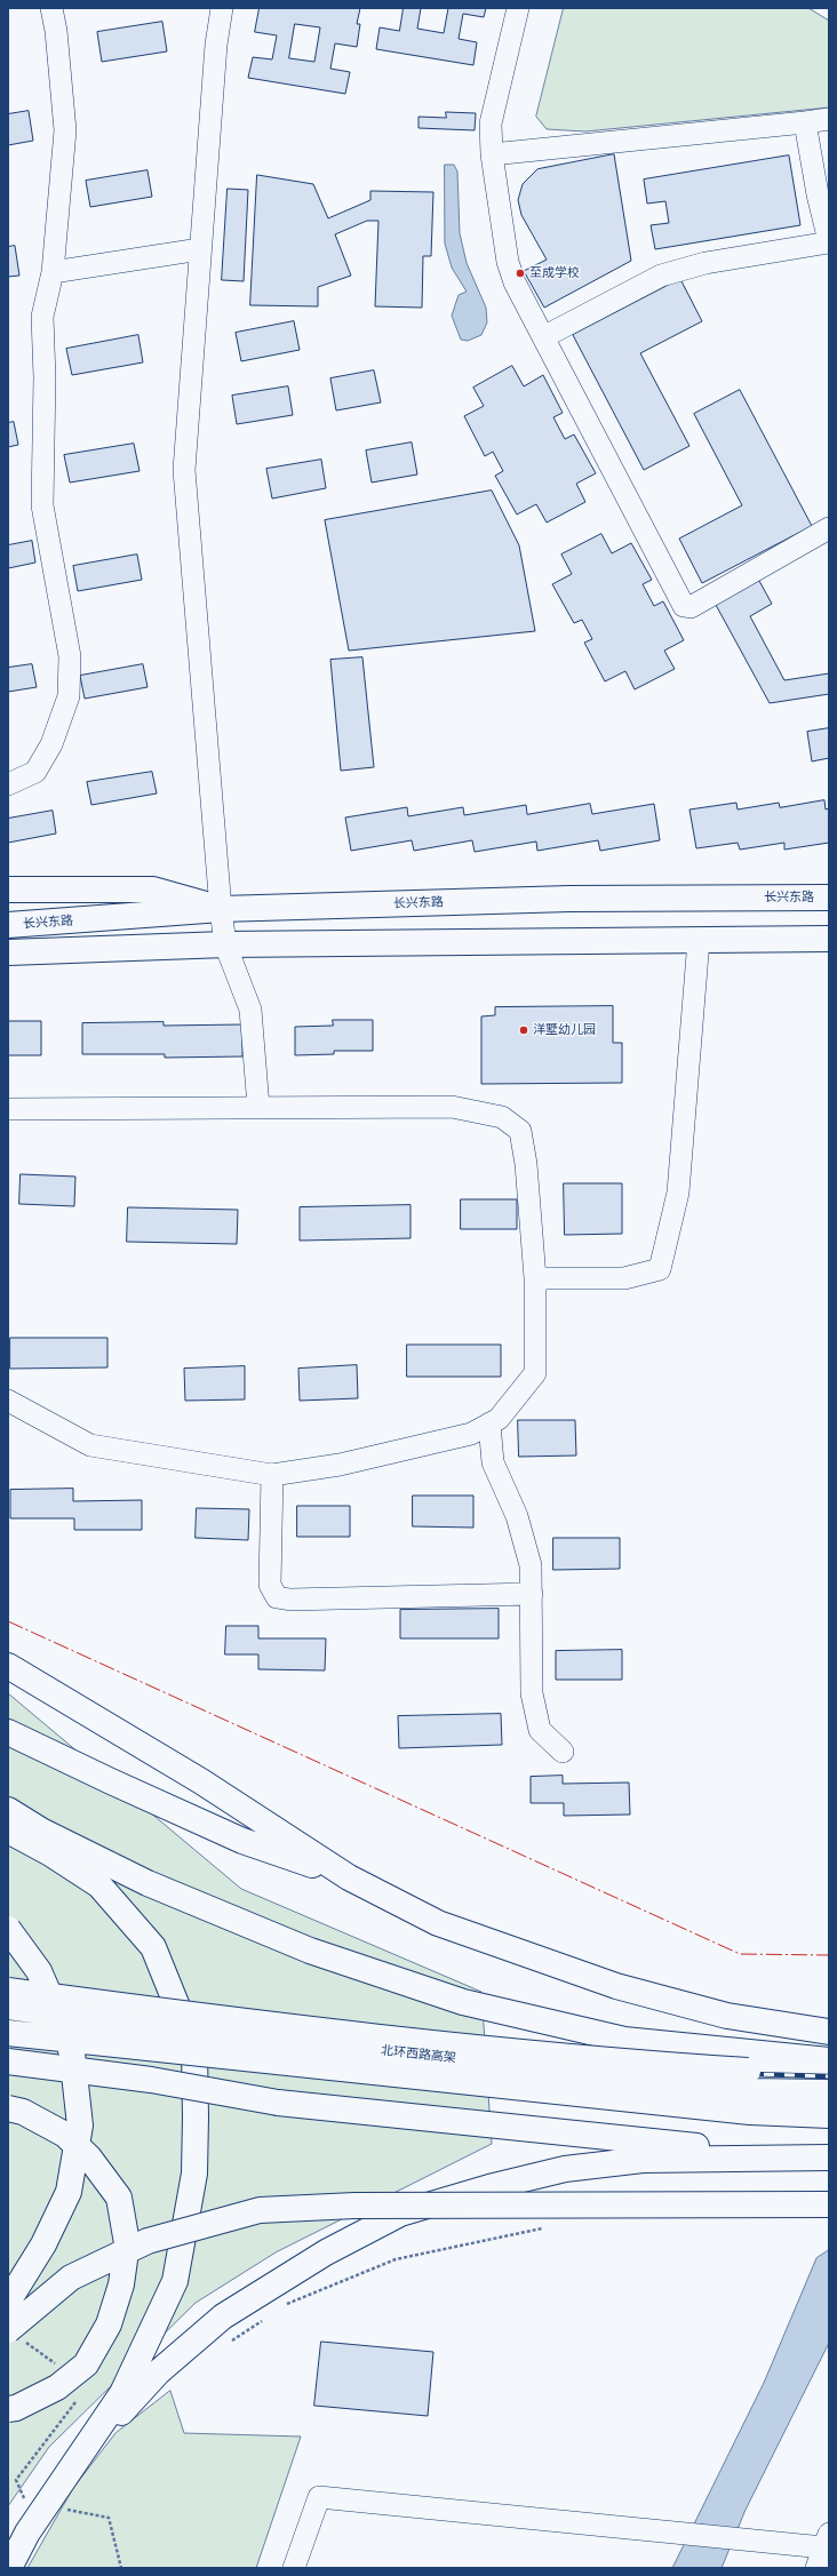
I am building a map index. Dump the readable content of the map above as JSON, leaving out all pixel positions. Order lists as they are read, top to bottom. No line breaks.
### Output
{"streets":{"main road":["长兴东路","北环西路高架"]},"places":["至成学校","洋墅幼儿园"]}
